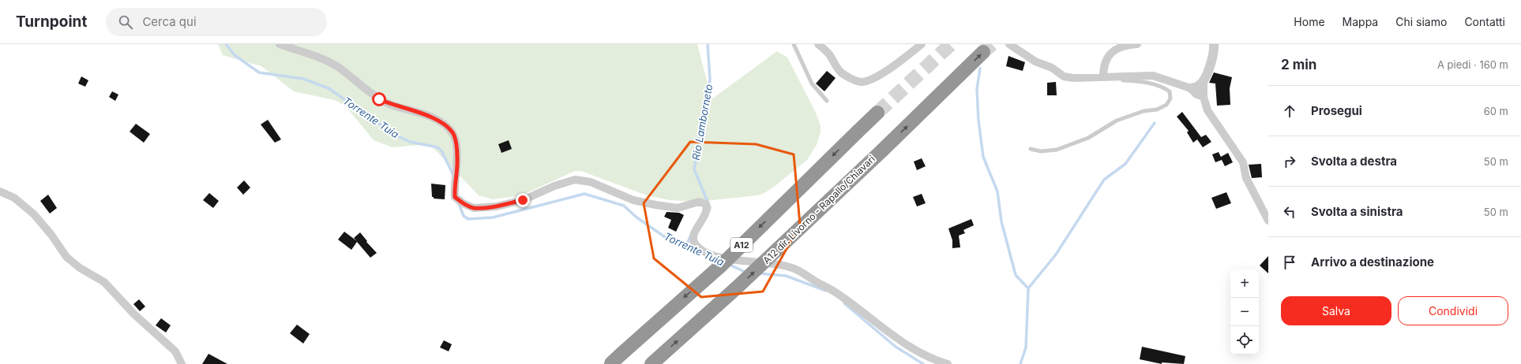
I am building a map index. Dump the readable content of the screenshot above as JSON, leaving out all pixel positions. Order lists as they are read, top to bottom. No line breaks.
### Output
{"streets":{"highway":["A12 dir. Livorno - Rapallo/Chiavari","A12"]},"water":["Torrente Tuia","Rio Lamborneto"],"page":{"header":"Turnpoint","search":"Cerca qui","nav":["Home","Mappa","Chi siamo","Contatti"],"heading":["2 min","A piedi · 160 m"],"list":[["Prosegui","60 m"],["Svolta a destra","50 m"],["Svolta a sinistra","50 m"],"Arrivo a destinazione"],"map_buttons":["+","−"],"buttons":["Salva","Condividi"]}}
